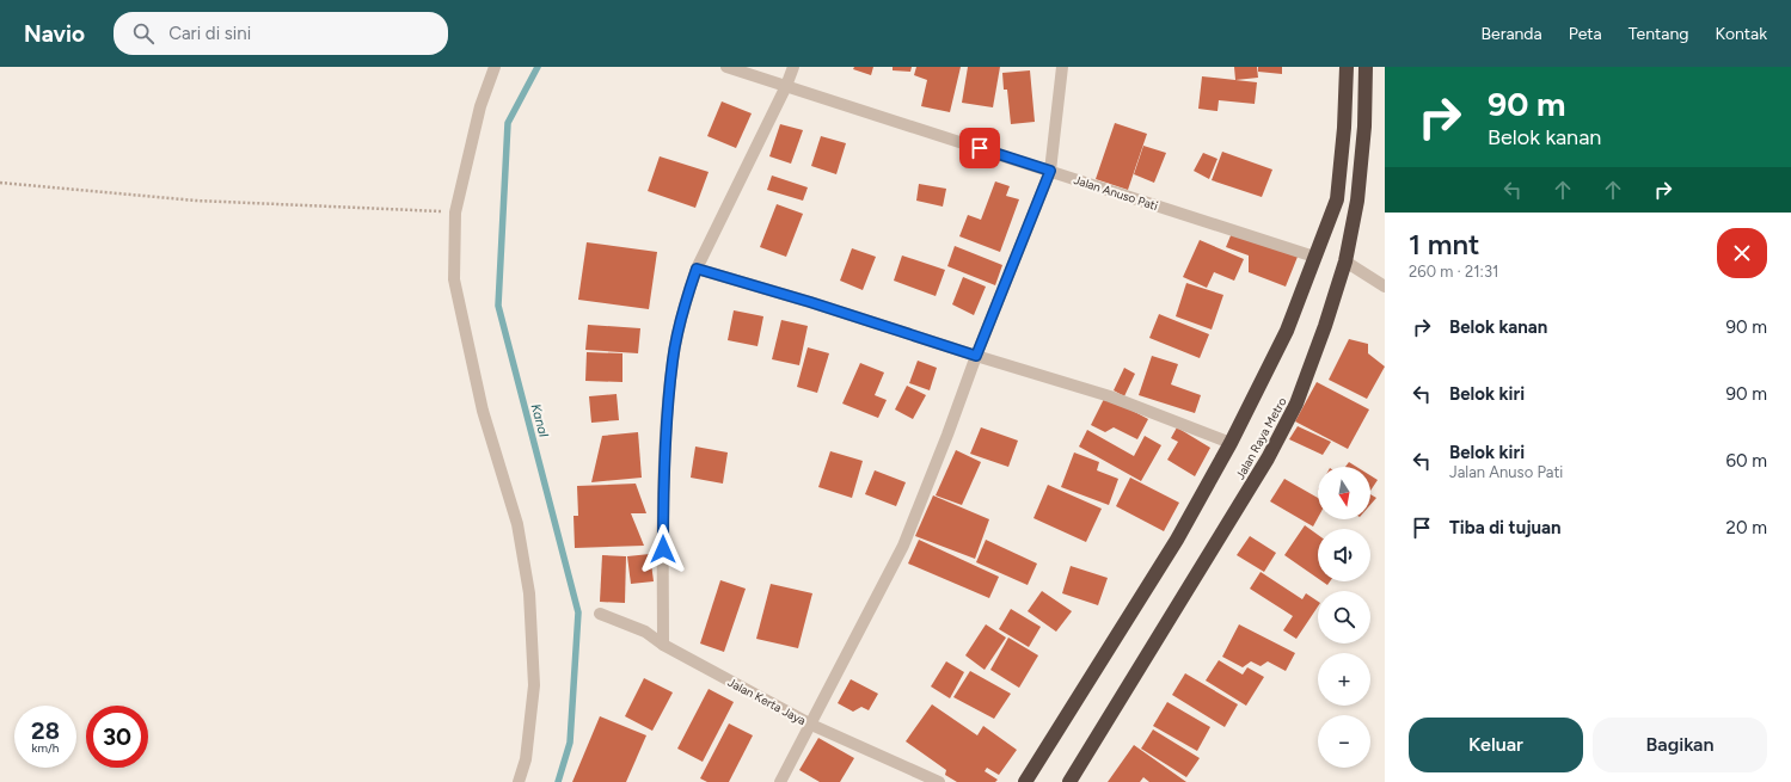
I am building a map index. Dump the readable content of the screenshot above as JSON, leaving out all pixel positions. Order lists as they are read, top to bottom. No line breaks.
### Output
{"streets":{"highway":["Jalan Raya Metro"],"street":["Jalan Anuso Pati","Jalan Kerta Jaya"]},"water":["Kanal"],"north":"bottom","page":{"header":"Navio","search":"Cari di sini","nav":["Beranda","Peta","Tentang","Kontak"],"turn":["90 m","Belok kanan"],"heading":["1 mnt","260 m · 21:31"],"list":[{"name":"Belok kanan","value":"90 m"},{"name":"Belok kiri","value":"90 m"},{"name":"Belok kiri","note":"Jalan Anuso Pati","value":"60 m"},{"name":"Tiba di tujuan","value":"20 m"}],"map_buttons":["+","−"],"speed":"28 km/h","limit":"30","buttons":["Keluar","Bagikan"]}}
